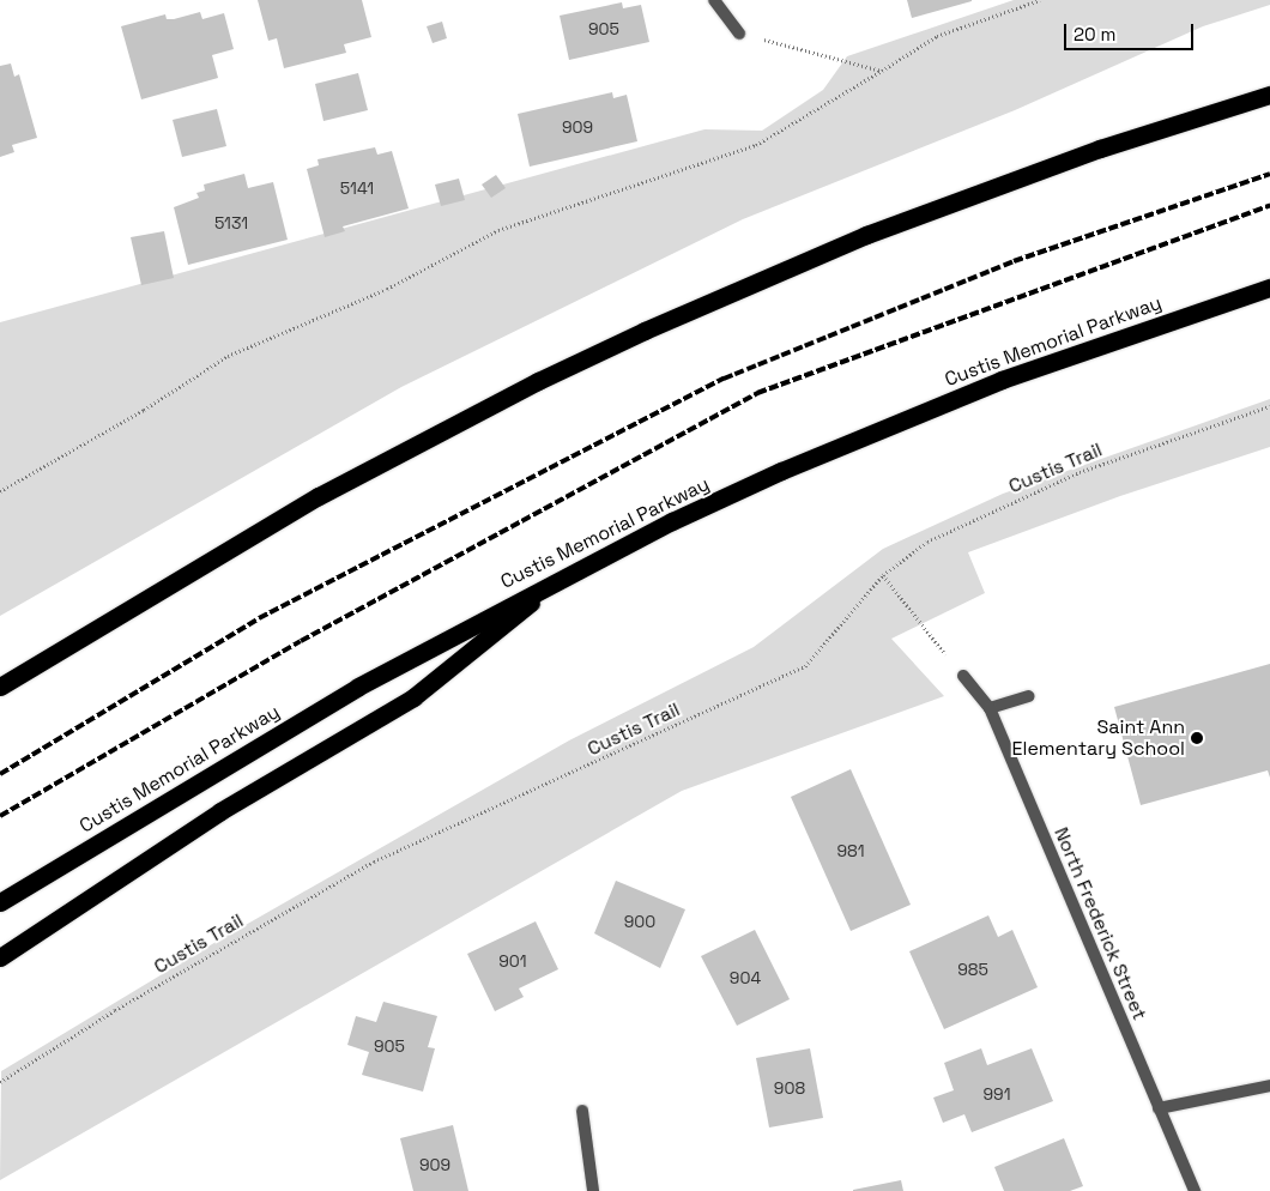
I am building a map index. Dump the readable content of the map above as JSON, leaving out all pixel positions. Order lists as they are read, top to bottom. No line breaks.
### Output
{"streets":{"highway":["Custis Memorial Parkway"],"street":["North Frederick Street"],"path":["Custis Trail"]},"places":["Saint Ann Elementary School"],"house_numbers":["905","909","5141","5131","981","900","901","985","904","905","908","991","909"],"scale_bar":"20 m"}
